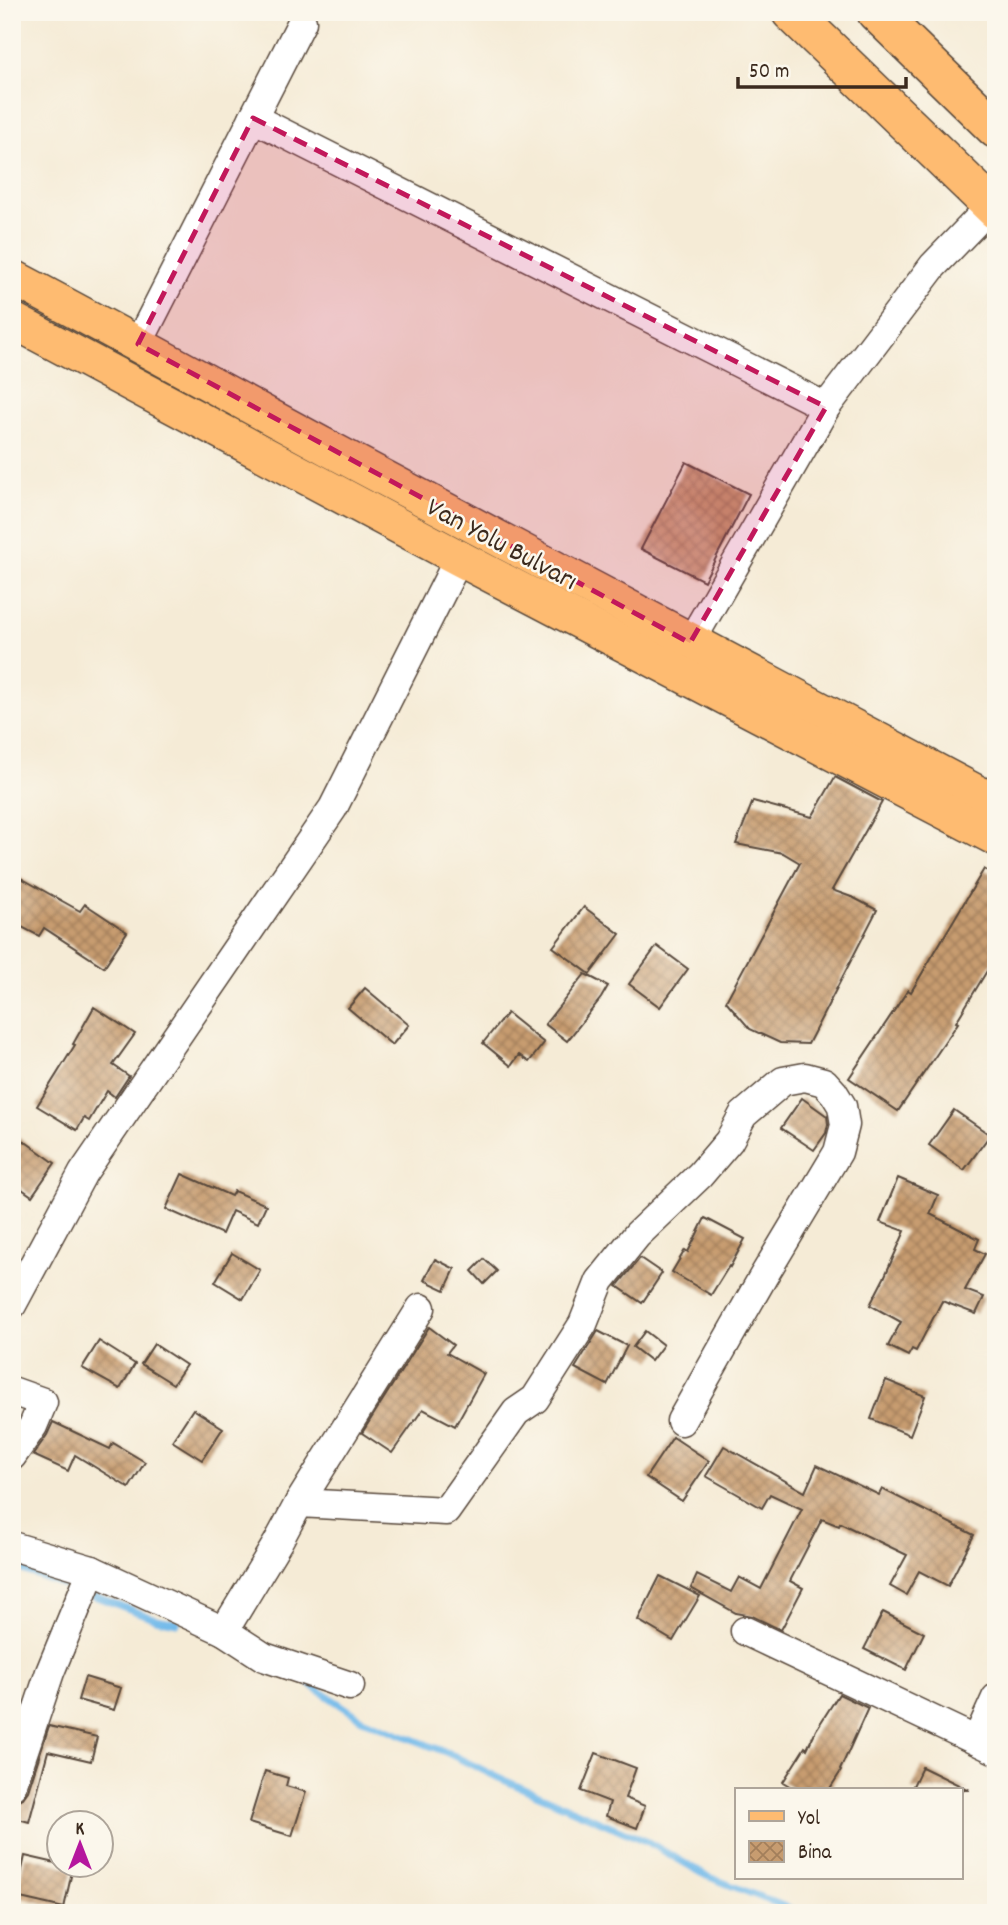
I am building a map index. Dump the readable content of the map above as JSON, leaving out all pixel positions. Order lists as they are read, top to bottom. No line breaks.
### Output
{"streets":{"main road":["Van Yolu Bulvarı"]},"legend":["Yol","Bina"],"scale_bar":"50 m","north":"top"}
